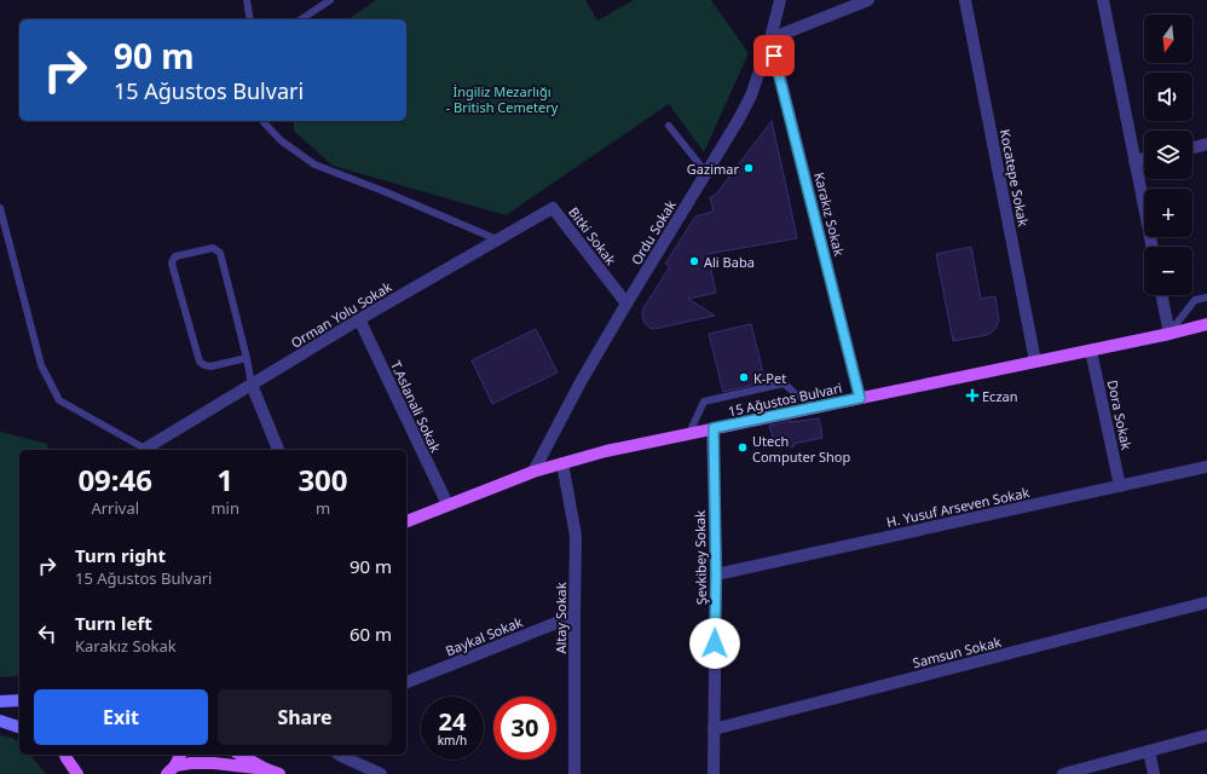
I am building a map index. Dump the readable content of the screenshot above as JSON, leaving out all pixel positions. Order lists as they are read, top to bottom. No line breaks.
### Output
{"streets":{"main road":["15 Ağustos Bulvari"],"street":["Kocatepe Sokak","Karakız Sokak","Ordu Sokak","Bitki Sokak","Orman Yolu Sokak","T.Aslanali Sokak","Dora Sokak","H. Yusuf Arseven Sokak","Şevkibey Sokak","Altay Sokak","Baykal Sokak","Samsun Sokak"]},"crossings":[["Kocatepe Sokak","15 Ağustos Bulvari"],["Karakız Sokak","Ordu Sokak"],["Karakız Sokak","15 Ağustos Bulvari"],["Ordu Sokak","Bitki Sokak"],["Ordu Sokak","15 Ağustos Bulvari"],["Bitki Sokak","Orman Yolu Sokak"],["Orman Yolu Sokak","T.Aslanali Sokak"],["15 Ağustos Bulvari","T.Aslanali Sokak"],["15 Ağustos Bulvari","Dora Sokak"],["15 Ağustos Bulvari","Şevkibey Sokak"],["15 Ağustos Bulvari","Altay Sokak"],["Dora Sokak","H. Yusuf Arseven Sokak"],["H. Yusuf Arseven Sokak","Şevkibey Sokak"],["Şevkibey Sokak","Samsun Sokak"],["Altay Sokak","Baykal Sokak"]],"parks":["İngiliz Mezarlığı - British Cemetery"],"places":{"other":["Gazimar","Ali Baba","K-Pet","Utech Computer Shop"],"health":["Eczan"]},"north":"bottom","page":{"map_buttons":["+","−"],"turn":["90 m","15 Ağustos Bulvari"],"eta":["09:46","Arrival","1","min","300","m"],"list":[{"name":"Turn right","note":"15 Ağustos Bulvari","value":"90 m"},{"name":"Turn left","note":"Karakız Sokak","value":"60 m"}],"buttons":["Exit","Share"],"speed":"24 km/h","limit":"30"}}
